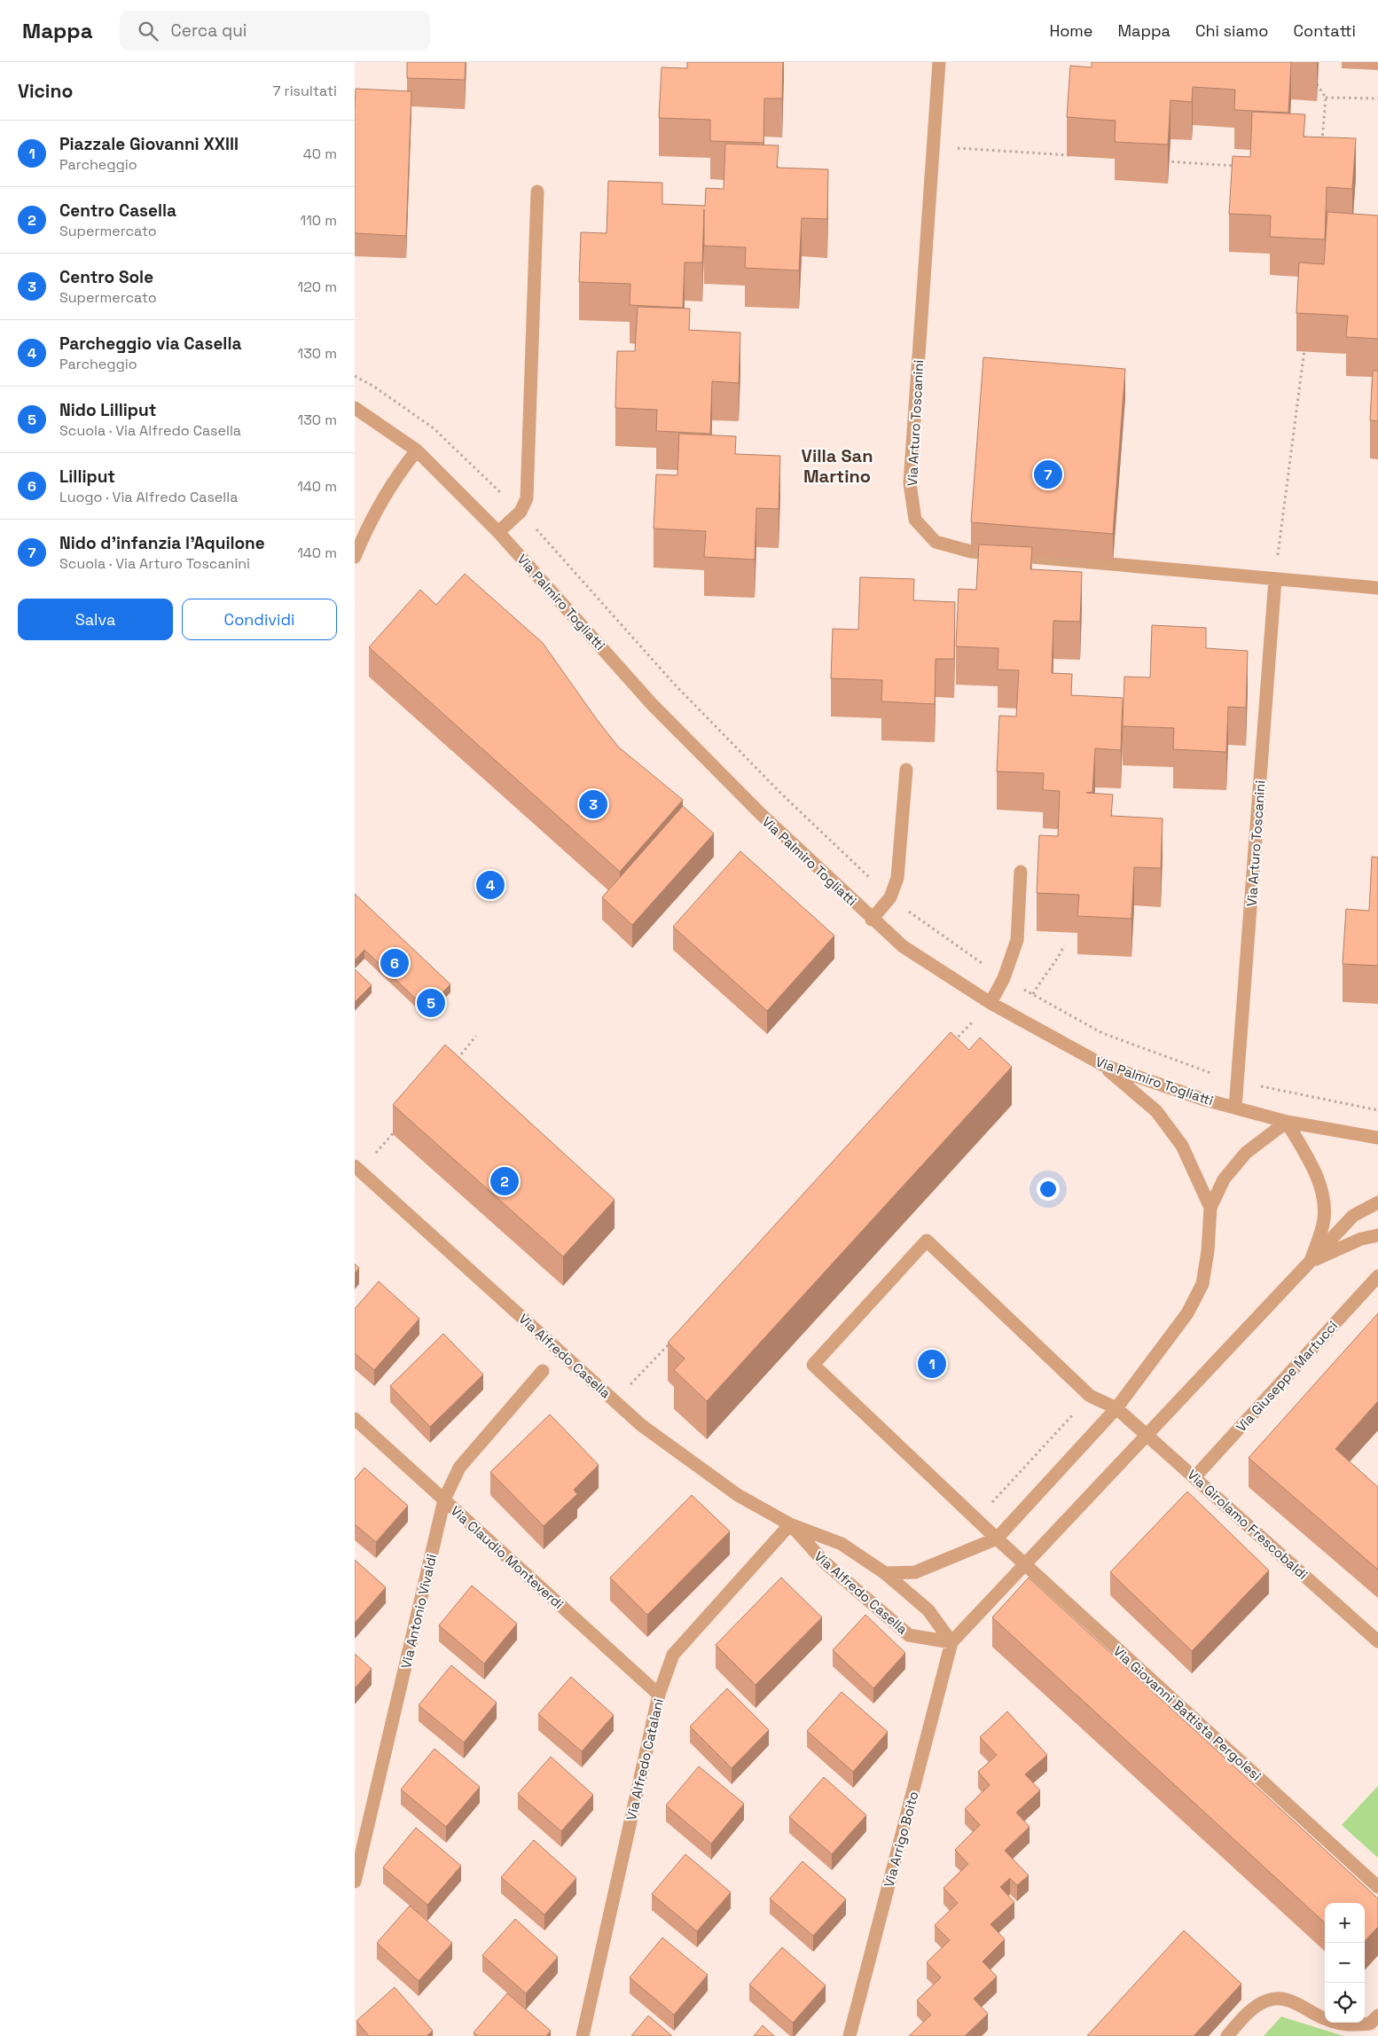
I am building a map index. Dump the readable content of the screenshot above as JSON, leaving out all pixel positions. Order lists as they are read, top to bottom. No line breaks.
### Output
{"streets":{"street":["Via Arturo Toscanini","Via Palmiro Togliatti","Via Alfredo Casella","Via Giuseppe Martucci","Via Girolamo Frescobaldi","Via Claudio Monteverdi","Via Antonio Vivaldi","Via Giovanni Battista Pergolesi","Via Alfredo Catalani","Via Arrigo Boito"]},"crossings":[["Via Arturo Toscanini","Via Palmiro Togliatti"],["Via Alfredo Casella","Via Alfredo Catalani"],["Via Alfredo Casella","Via Arrigo Boito"],["Via Giuseppe Martucci","Via Girolamo Frescobaldi"],["Via Girolamo Frescobaldi","Via Giovanni Battista Pergolesi"],["Via Claudio Monteverdi","Via Antonio Vivaldi"],["Via Claudio Monteverdi","Via Alfredo Catalani"]],"districts":["Villa San Martino"],"page":{"header":"Mappa","search":"Cerca qui","nav":["Home","Mappa","Chi siamo","Contatti"],"heading":["Vicino","7 risultati"],"list":[{"mark":"1","name":"Piazzale Giovanni XXIII","note":"Parcheggio","value":"40 m"},{"mark":"2","name":"Centro Casella","note":"Supermercato","value":"110 m"},{"mark":"3","name":"Centro Sole","note":"Supermercato","value":"120 m"},{"mark":"4","name":"Parcheggio via Casella","note":"Parcheggio","value":"130 m"},{"mark":"5","name":"Nido Lilliput","note":"Scuola · Via Alfredo Casella","value":"130 m"},{"mark":"6","name":"Lilliput","note":"Luogo · Via Alfredo Casella","value":"140 m"},{"mark":"7","name":"Nido d'infanzia l'Aquilone","note":"Scuola · Via Arturo Toscanini","value":"140 m"}],"pins":["7","3","4","6","5","2","1"],"buttons":["Salva","Condividi"],"map_buttons":["+","−"]}}
